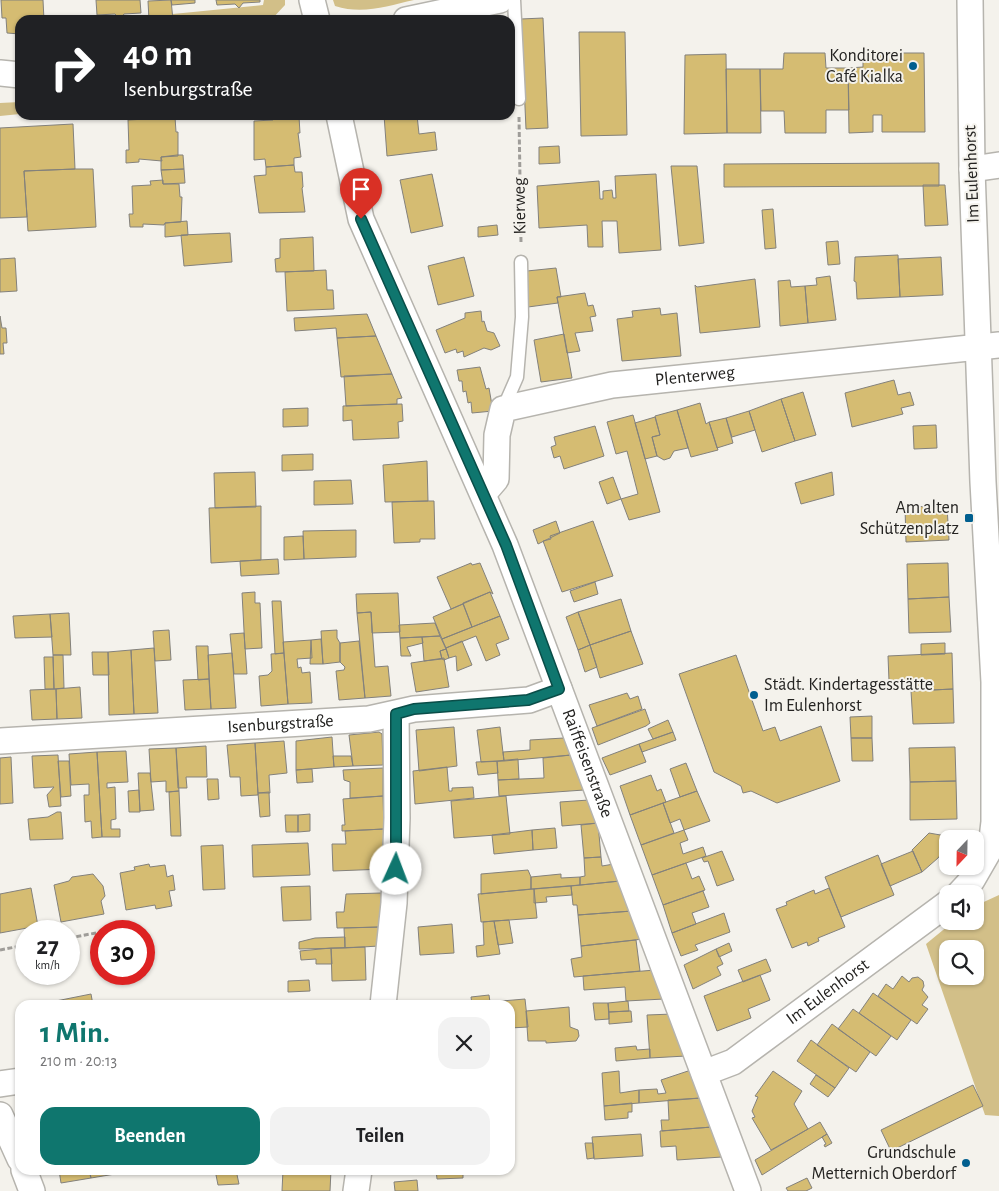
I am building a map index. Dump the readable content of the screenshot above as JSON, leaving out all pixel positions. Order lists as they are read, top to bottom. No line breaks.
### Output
{"streets":{"street":["Im Eulenhorst","Plenterweg","Isenburgstraße","Raiffeisenstraße"],"path":["Kierweg"]},"crossings":[["Im Eulenhorst","Plenterweg"],["Im Eulenhorst","Raiffeisenstraße"],["Isenburgstraße","Raiffeisenstraße"]],"places":{"other":["Konditorei Café Kialka","Städt. Kindertagesstätte Im Eulenhorst","Grundschule Metternich Oberdorf"],"transit":["Am alten Schützenplatz"]},"north":"bottom","page":{"turn":["40 m","Isenburgstraße"],"speed":"27 km/h","limit":"30","heading":["1 Min.","210 m · 20:13"],"buttons":["Beenden","Teilen"]}}
